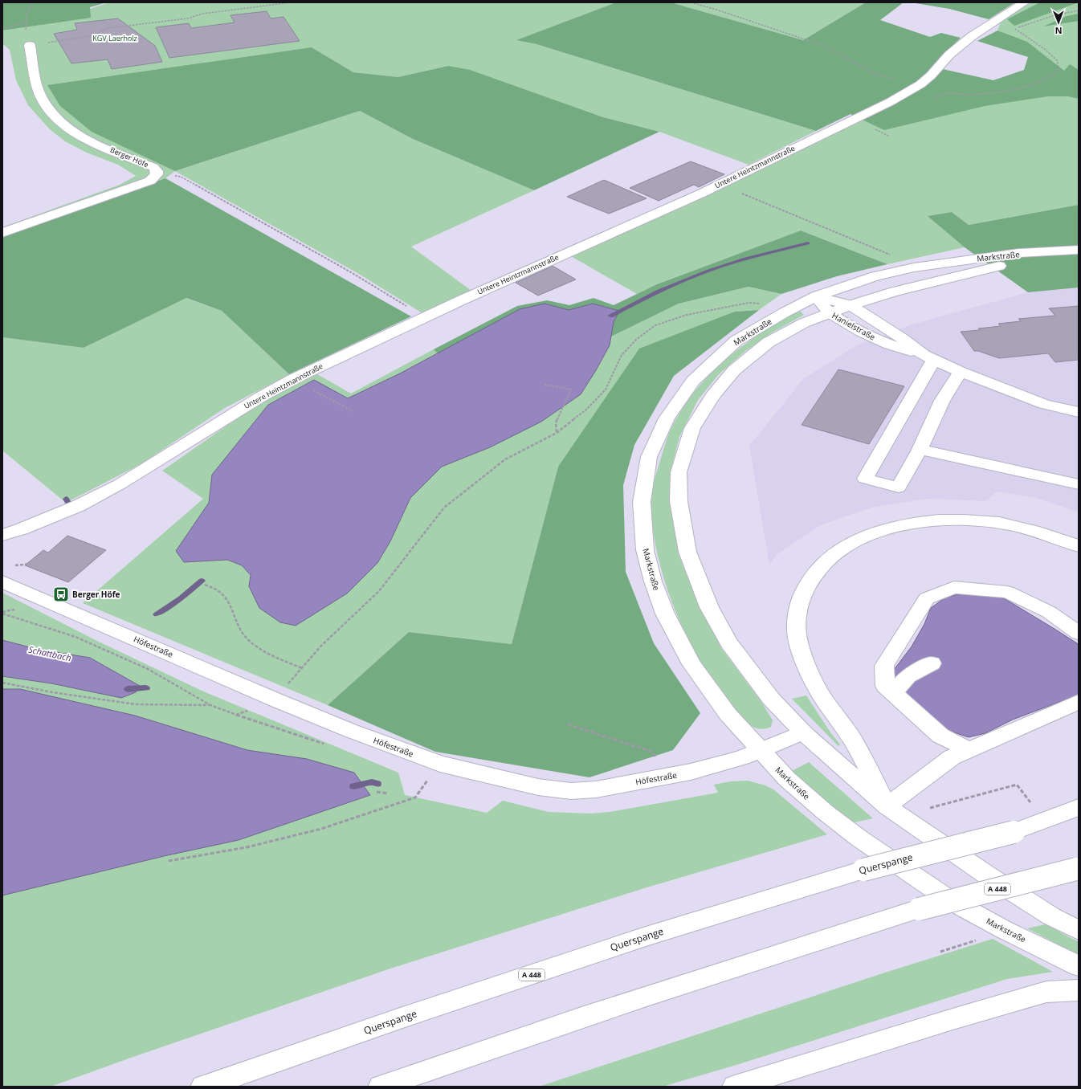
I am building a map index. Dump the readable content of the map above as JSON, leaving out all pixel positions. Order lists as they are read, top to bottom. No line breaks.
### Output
{"streets":{"main road":["Berger Höfe","Untere Heintzmannstraße","Markstraße","Hanielstraße","Höfestraße","Querspange","A 448"]},"crossings":[["Markstraße","Hanielstraße"],["Markstraße","Höfestraße"]],"water":["Schattbach"],"parks":["KGV Laerholz"],"places":{"bus stop":["Berger Höfe"]},"north":"bottom"}
